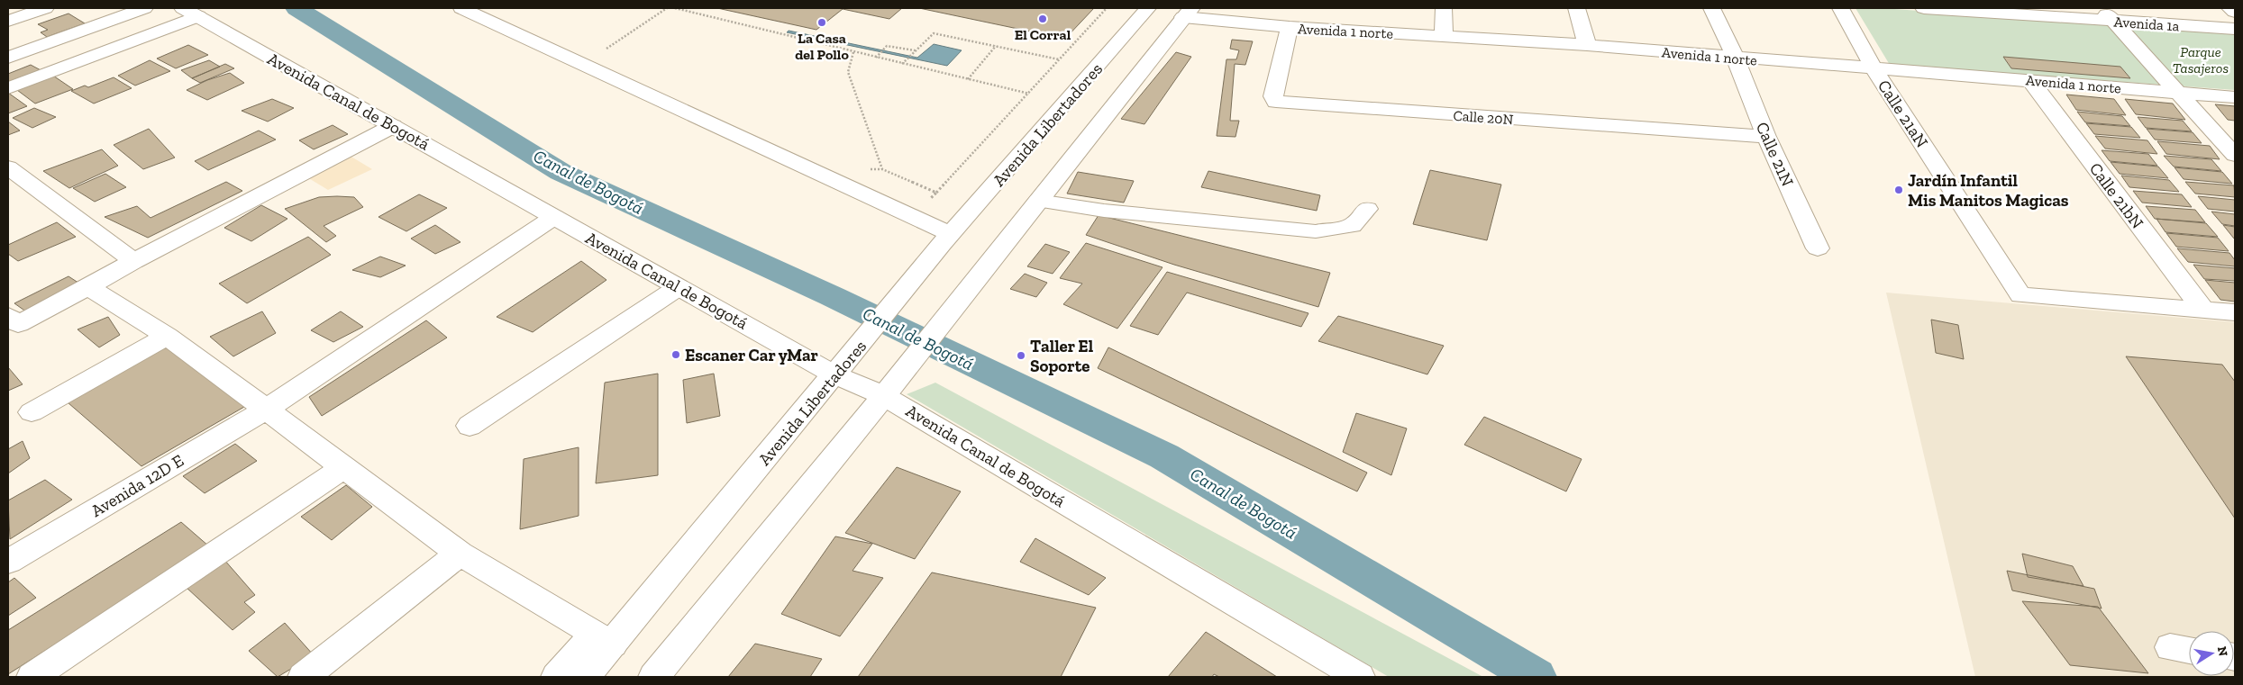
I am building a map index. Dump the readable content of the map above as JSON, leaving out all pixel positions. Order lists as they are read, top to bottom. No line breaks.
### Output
{"streets":{"street":["Avenida 1a","Avenida 1 norte","Avenida Canal de Bogotá","Calle 21aN","Calle 20N","Avenida Libertadores","Calle 21N","Calle 21bN","Avenida 12D E"]},"crossings":[["Avenida 1 norte","Calle 21aN"],["Avenida 1 norte","Calle 20N"],["Avenida 1 norte","Calle 21N"],["Avenida 1 norte","Calle 21bN"],["Avenida Canal de Bogotá","Avenida Libertadores"],["Avenida Canal de Bogotá","Avenida 12D E"],["Calle 21aN","Calle 21bN"],["Calle 20N","Calle 21N"]],"water":["Canal de Bogotá"],"parks":["Parque Tasajeros"],"places":["El Corral","La Casa del Pollo","Jardín Infantil Mis Manitos Magicas","Escaner Car yMar","Taller El Soporte"],"north":"right"}
